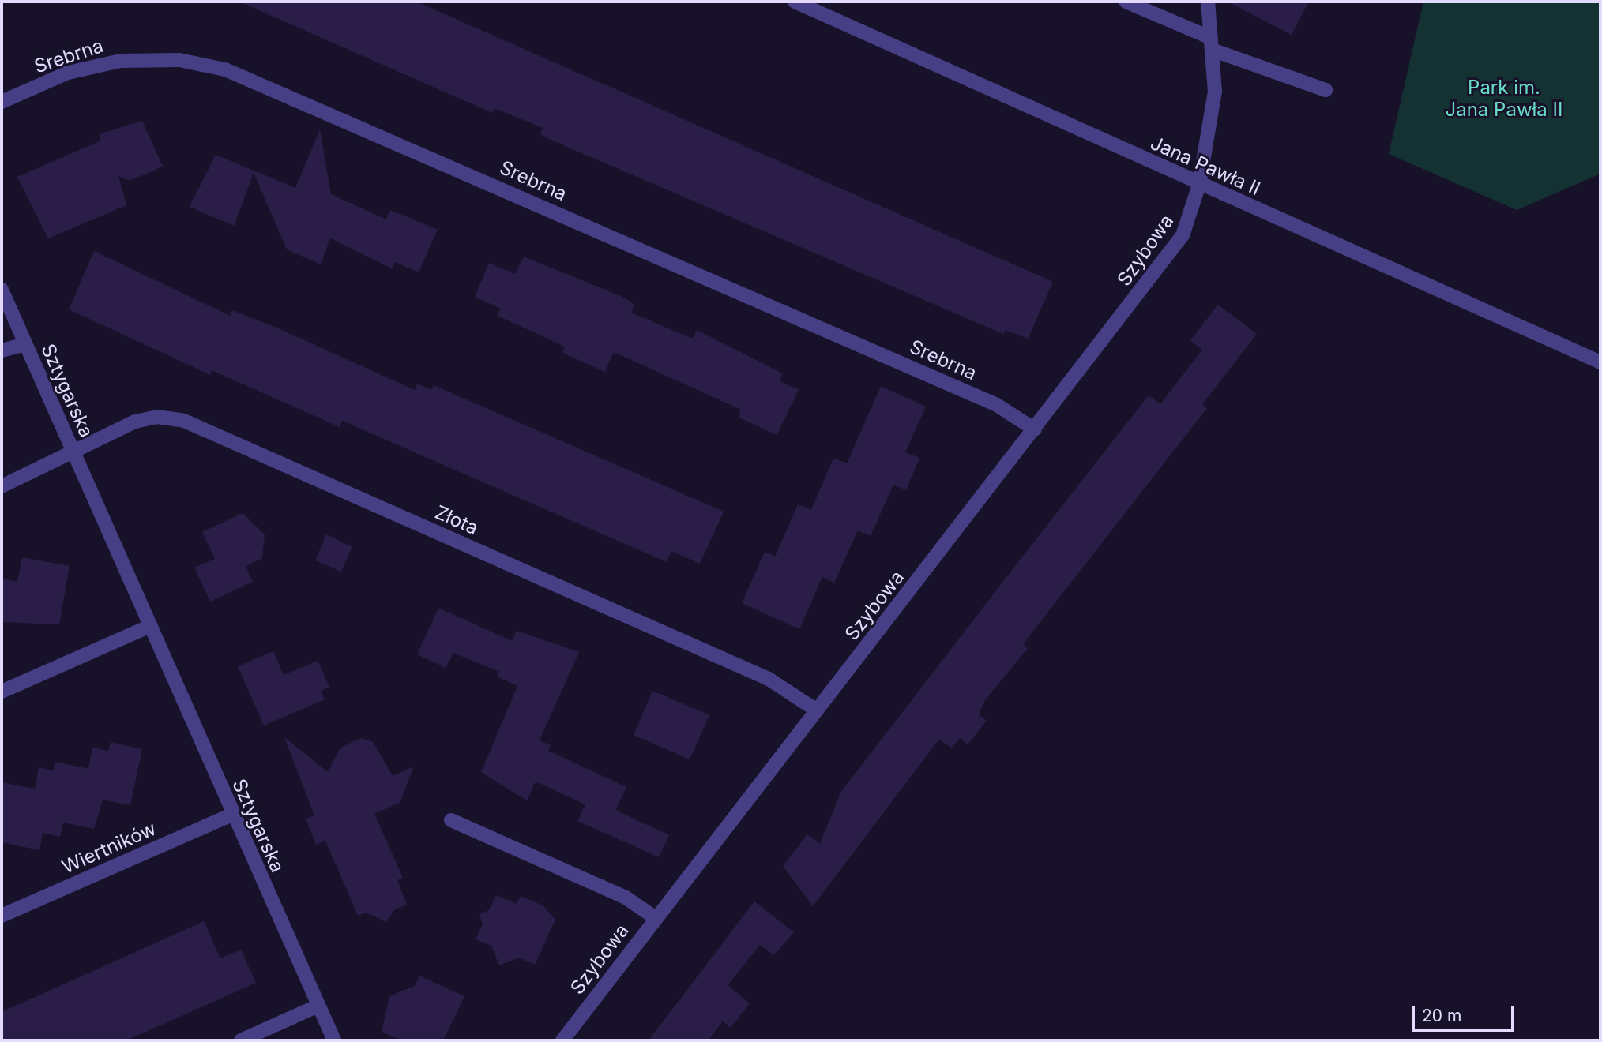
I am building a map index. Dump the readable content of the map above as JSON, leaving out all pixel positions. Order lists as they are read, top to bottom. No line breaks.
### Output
{"streets":{"street":["Srebrna","Jana Pawła II","Szybowa","Sztygarska","Złota","Wiertników"]},"crossings":[["Srebrna","Szybowa"],["Jana Pawła II","Szybowa"],["Szybowa","Złota"],["Sztygarska","Złota"],["Sztygarska","Wiertników"]],"parks":["Park im. Jana Pawła II"],"scale_bar":"20 m"}
